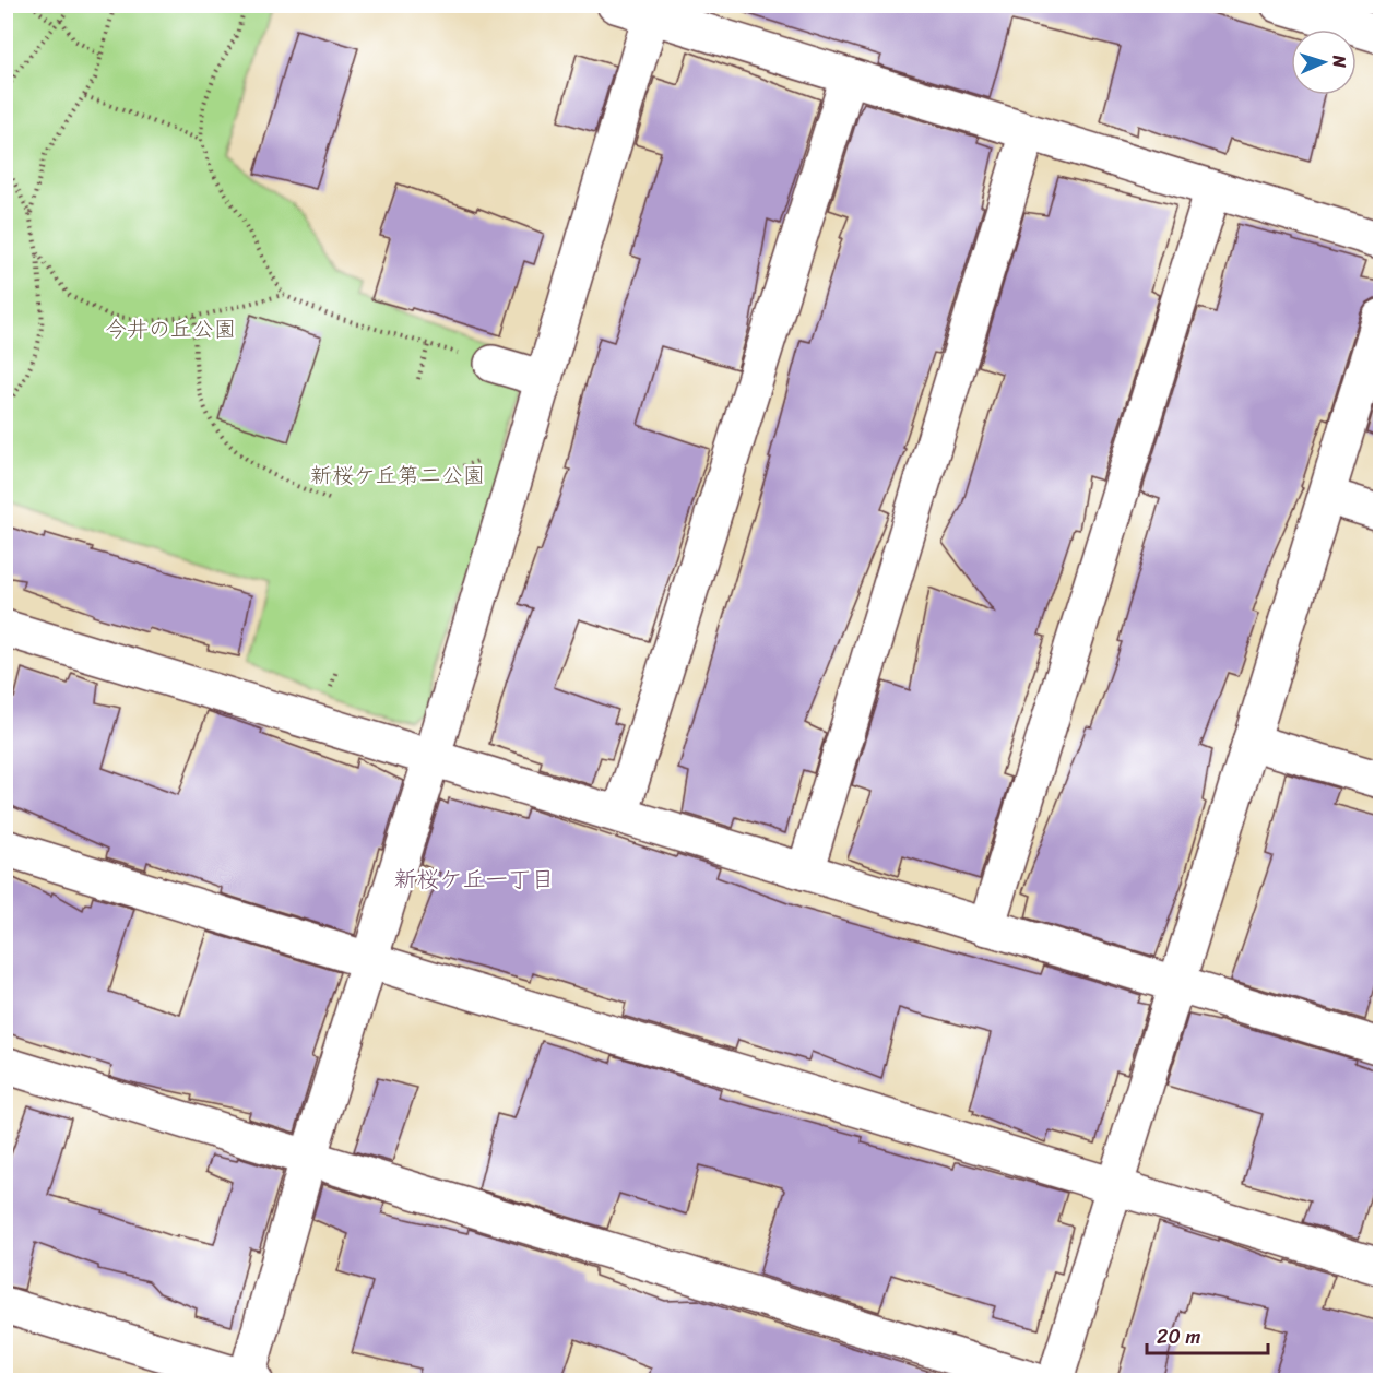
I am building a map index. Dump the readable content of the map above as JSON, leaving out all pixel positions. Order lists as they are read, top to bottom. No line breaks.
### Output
{"districts":["新桜ケ丘一丁目"],"parks":["今井の丘公園","新桜ケ丘第二公園"],"scale_bar":"20 m","north":"right"}
